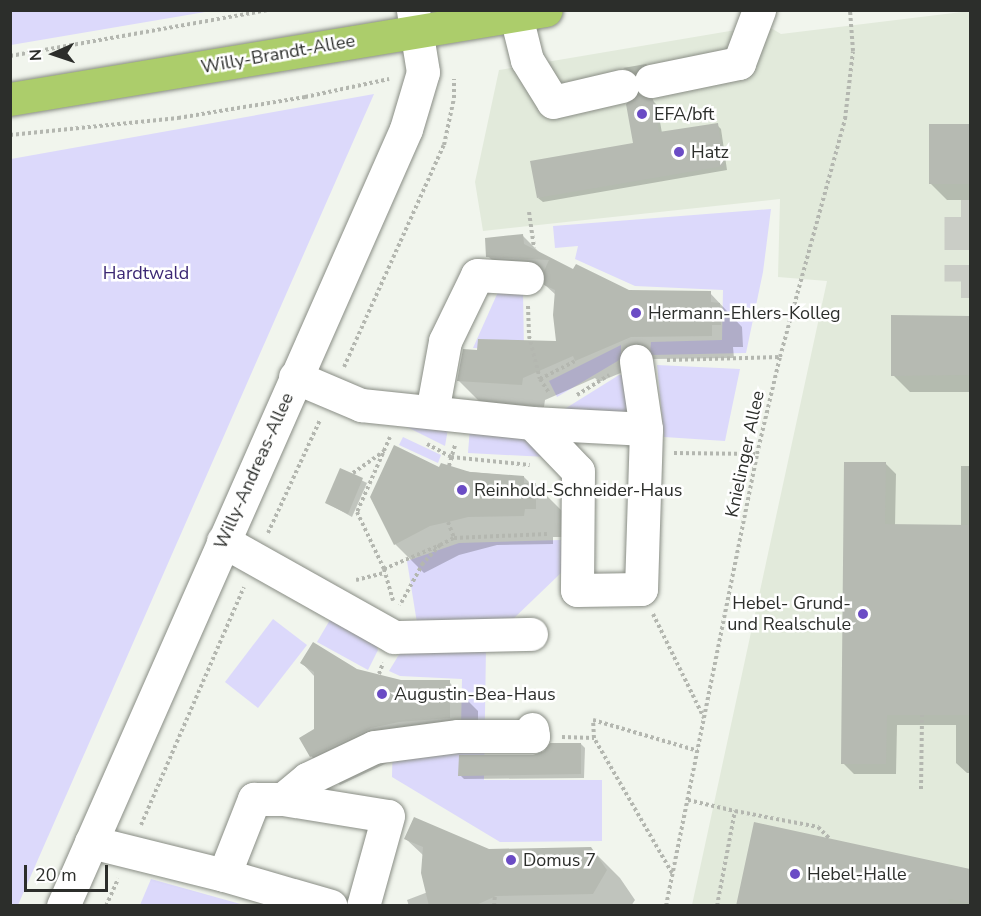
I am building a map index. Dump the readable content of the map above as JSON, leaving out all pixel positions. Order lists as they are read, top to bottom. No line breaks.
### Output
{"streets":{"main road":["Willy-Brandt-Allee"],"street":["Willy-Andreas-Allee"],"path":["Knielinger Allee"]},"crossings":[["Willy-Brandt-Allee","Willy-Andreas-Allee"]],"parks":["Hardtwald"],"places":["EFA/bft","Hatz","Hermann-Ehlers-Kolleg","Reinhold-Schneider-Haus","Hebel- Grund- und Realschule","Augustin-Bea-Haus","Domus 7","Hebel-Halle"],"scale_bar":"20 m","north":"left"}
